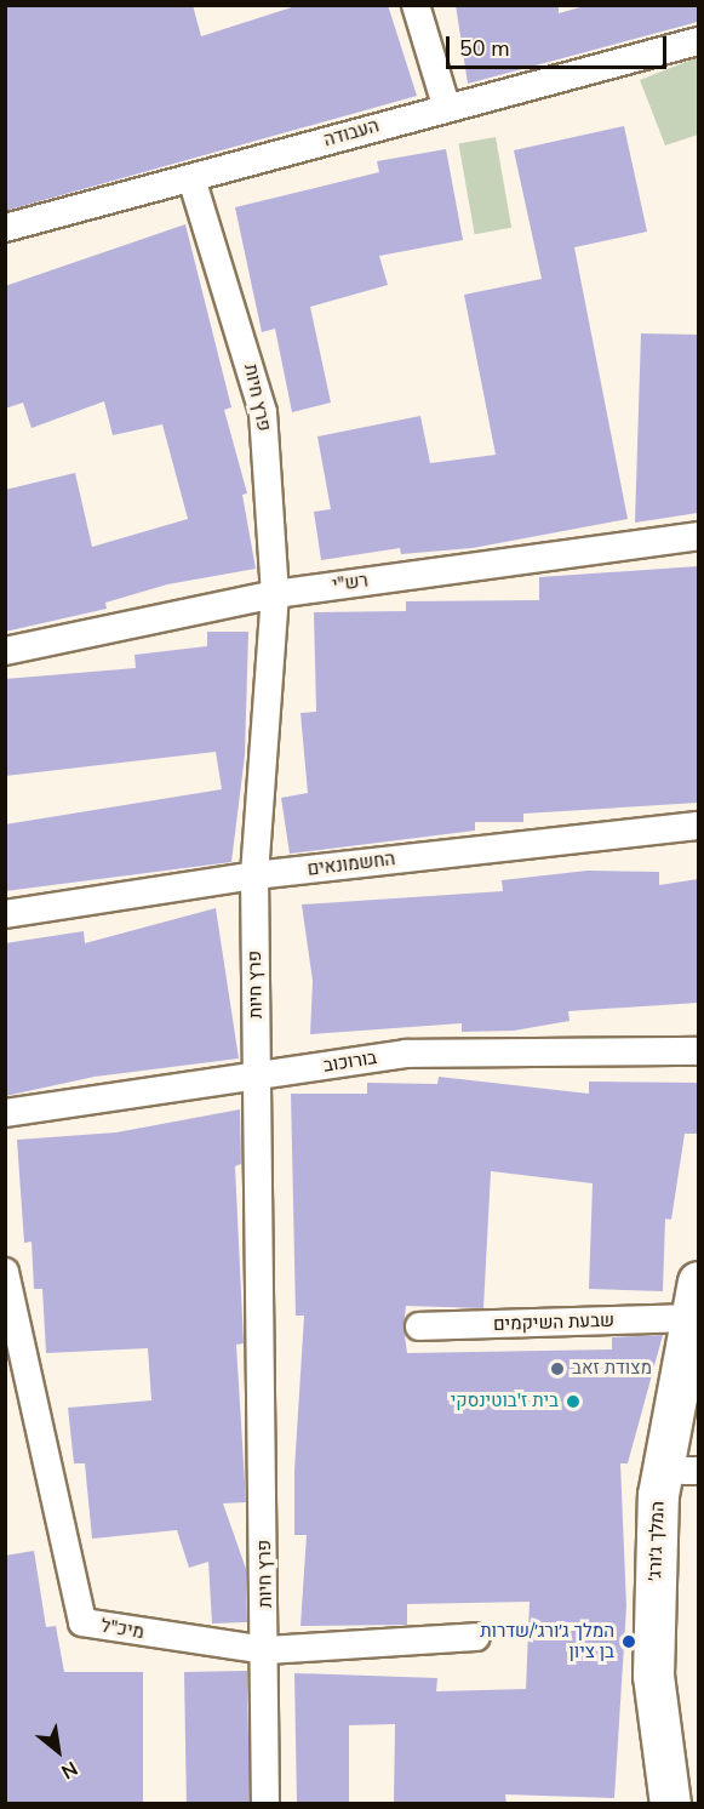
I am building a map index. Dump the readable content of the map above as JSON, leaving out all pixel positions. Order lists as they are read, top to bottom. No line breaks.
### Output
{"streets":{"street":["העבודה","פרץ חיות","רש\"י","החשמונאים","בורוכוב","שבעת השיקמים","המלך ג׳ורג׳","מיכ\"ל"]},"crossings":[["העבודה","פרץ חיות"],["פרץ חיות","רש\"י"],["פרץ חיות","החשמונאים"],["פרץ חיות","בורוכוב"],["פרץ חיות","מיכ\"ל"],["שבעת השיקמים","המלך ג׳ורג׳"]],"places":["מצודת זאב","בית ז'בוטינסקי","המלך ג׳ורג׳/שדרות בן ציון"],"scale_bar":"50 m","north":"bottom right"}
